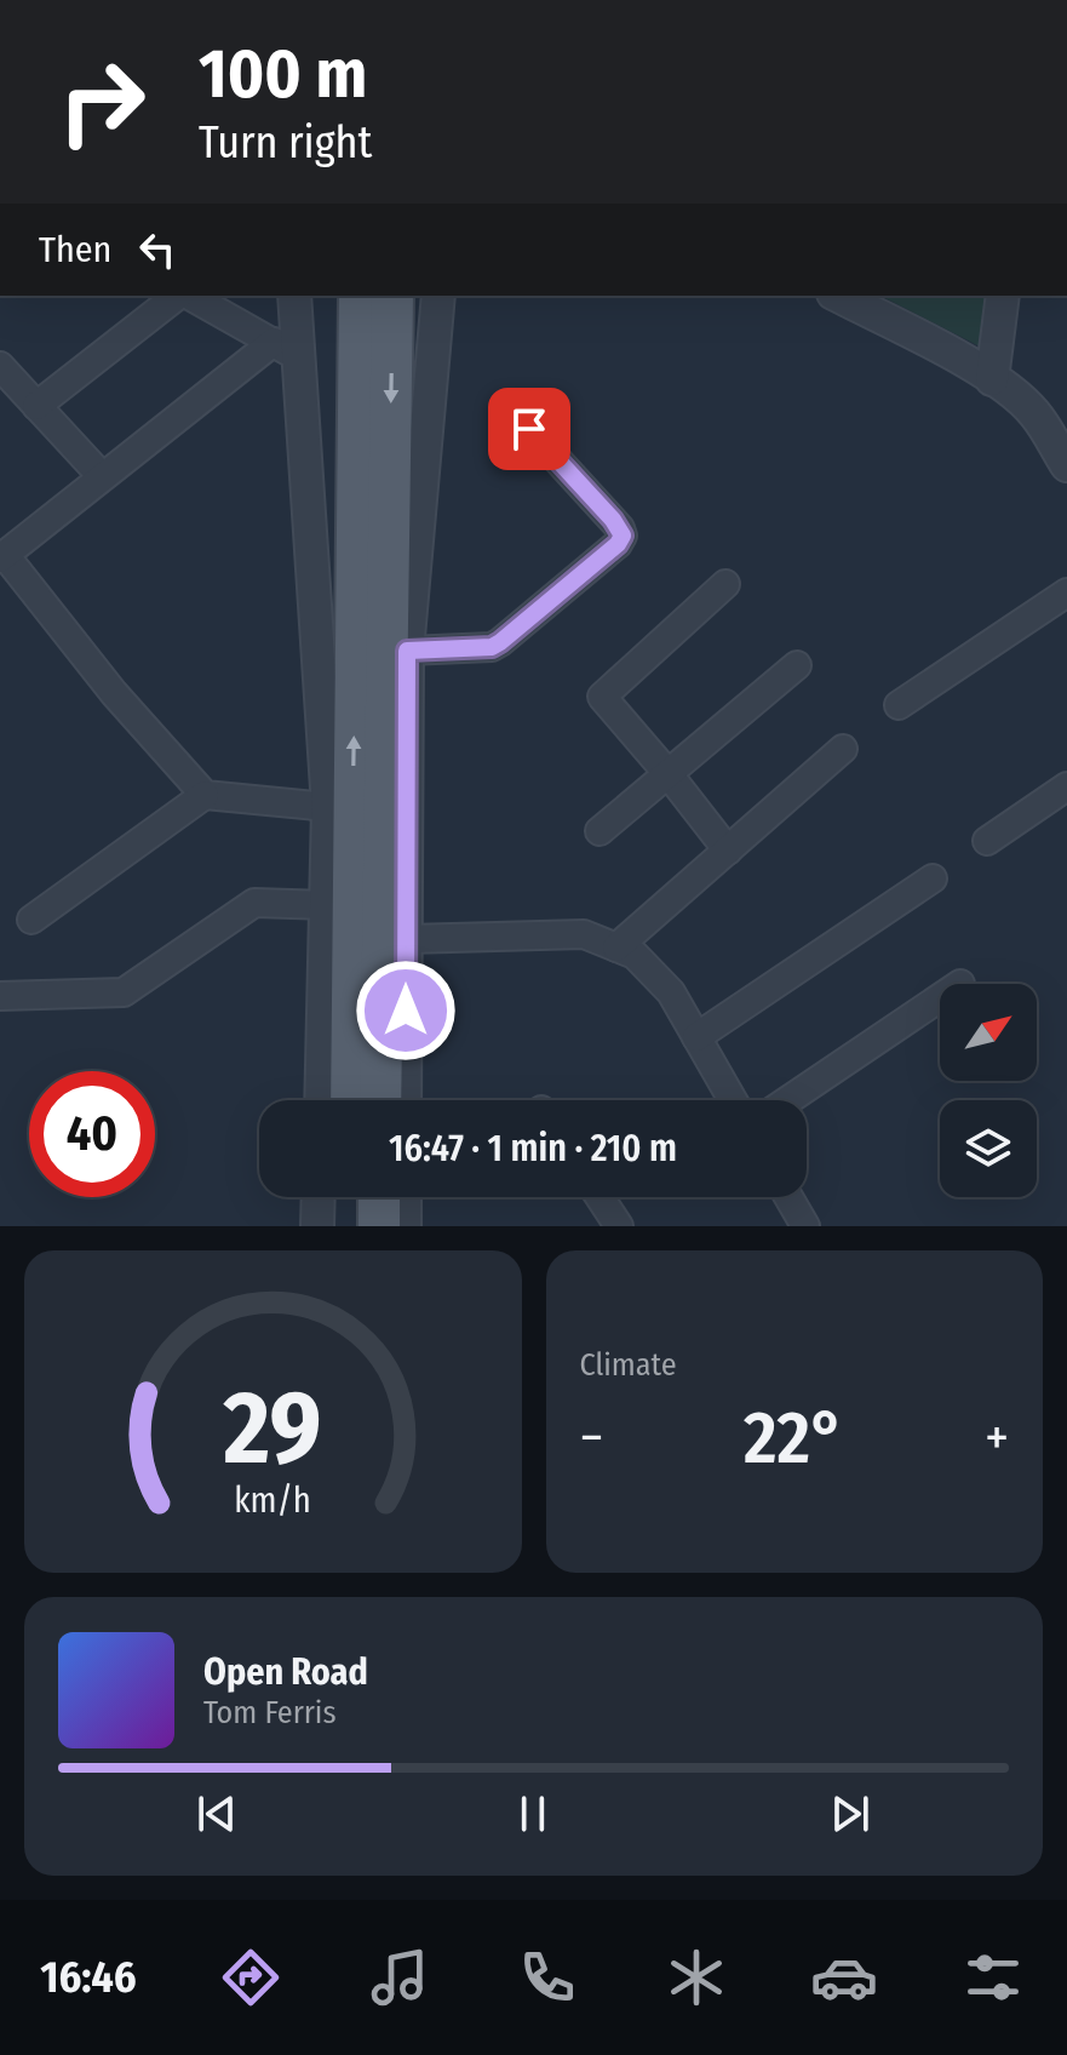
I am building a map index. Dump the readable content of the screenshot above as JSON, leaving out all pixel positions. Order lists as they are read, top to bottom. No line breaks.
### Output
{"north":"top right","page":{"turn":["100 m","Turn right"],"then":"Then","limit":"40","trip":"16:47 · 1 min · 210 m","tile":"Climate","heat":["−","22°","+"],"song":["Open Road","Tom Ferris"],"tabs":"16:46","gauge":["29","km/h"]}}
